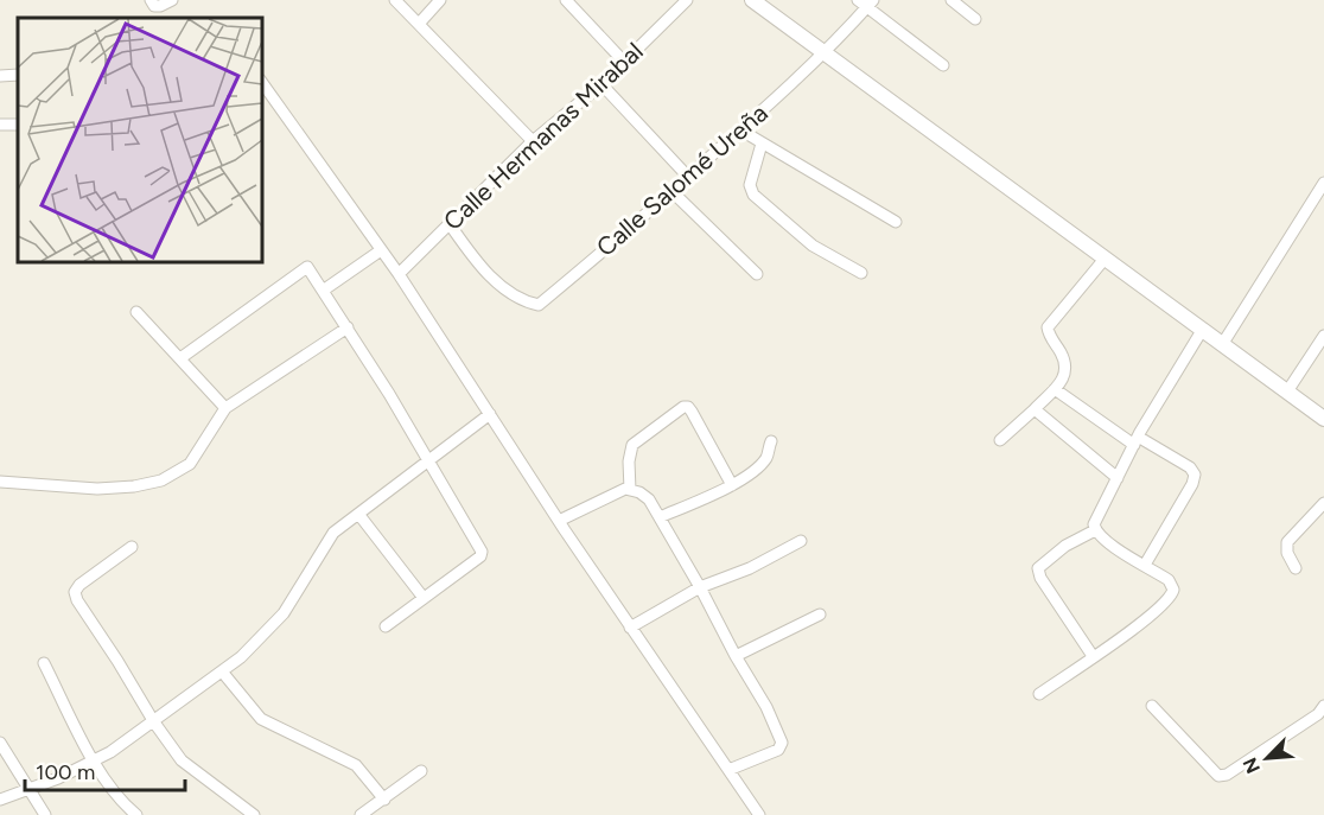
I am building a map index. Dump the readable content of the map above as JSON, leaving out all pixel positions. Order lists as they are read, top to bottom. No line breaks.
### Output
{"streets":{"street":["Calle Hermanas Mirabal","Calle Salomé Ureña"]},"crossings":[["Calle Hermanas Mirabal","Calle Salomé Ureña"]],"scale_bar":"100 m","north":"bottom left"}
